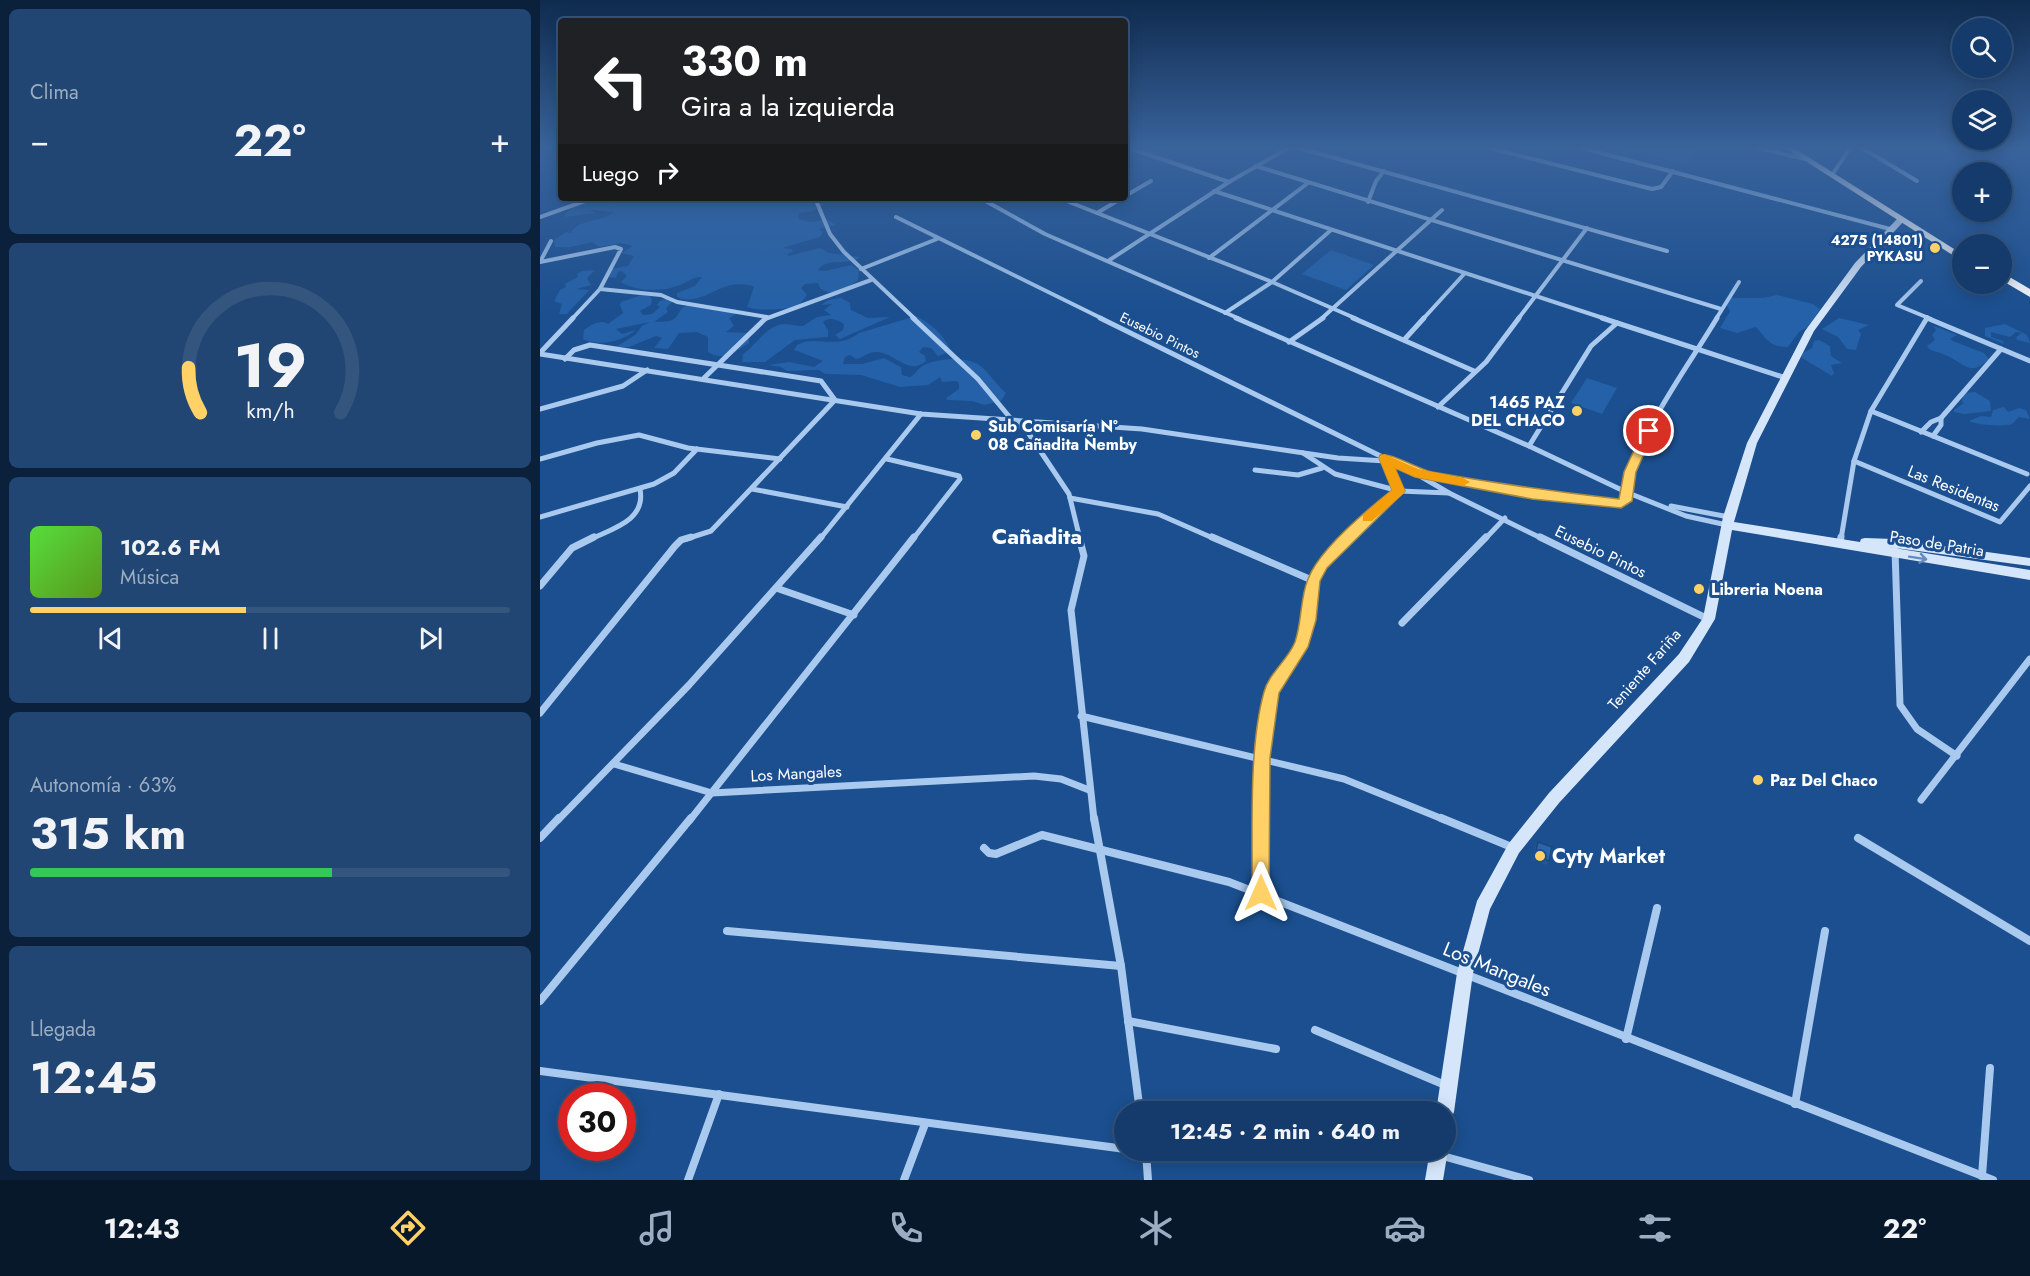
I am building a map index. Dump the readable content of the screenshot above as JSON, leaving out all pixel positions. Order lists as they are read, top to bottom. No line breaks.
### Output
{"streets":{"street":["Eusebio Pintos","Las Residentas","Paso de Patria","Teniente Fariña","Los Mangales"]},"crossings":[["Eusebio Pintos","Teniente Fariña"],["Paso de Patria","Teniente Fariña"],["Teniente Fariña","Los Mangales"]],"districts":["Cañadita"],"places":["4275 (14801) PYKASU","1465 PAZ DEL CHACO","Sub Comisaría N° 08 Cañadita Ñemby","Libreria Noena","Paz Del Chaco","Cyty Market"],"page":{"tile":["Clima",["Autonomía · 63%","315 km"],["Llegada","12:45"]],"map_buttons":["+","−"],"turn":["330 m","Gira a la izquierda"],"heat":["−","22°","+"],"then":"Luego","song":["102.6 FM","Música"],"limit":"30","trip":"12:45 · 2 min · 640 m","tabs":["12:43","22°"],"gauge":["19","km/h"]}}
